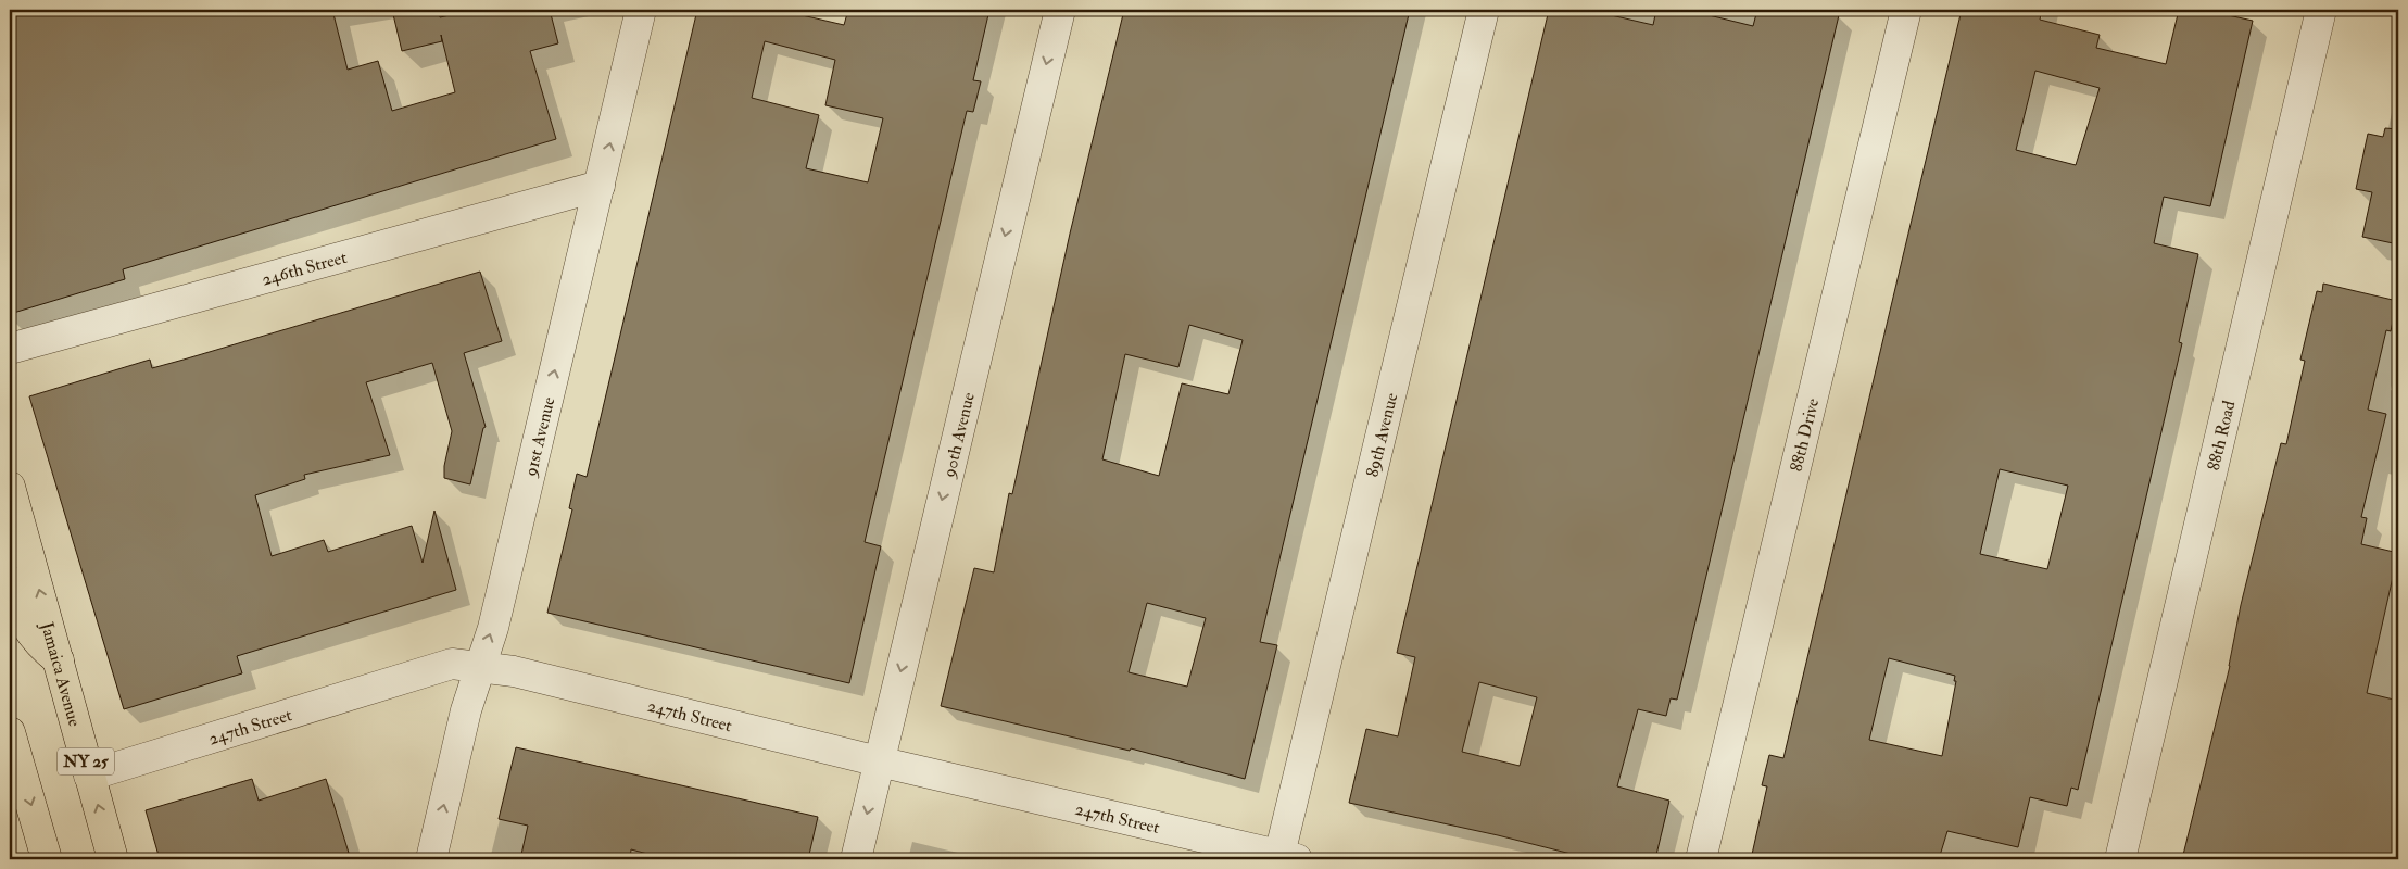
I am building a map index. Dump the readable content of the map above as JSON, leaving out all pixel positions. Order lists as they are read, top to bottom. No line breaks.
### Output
{"streets":{"main road":["Jamaica Avenue","NY 25"],"street":["246th Street","90th Avenue","89th Avenue","88th Drive","88th Road","91st Avenue","247th Street"]},"crossings":[["246th Street","91st Avenue"],["90th Avenue","247th Street"],["89th Avenue","247th Street"],["91st Avenue","247th Street"],["Jamaica Avenue","247th Street"]],"one_way":["90th Avenue","91st Avenue"]}
